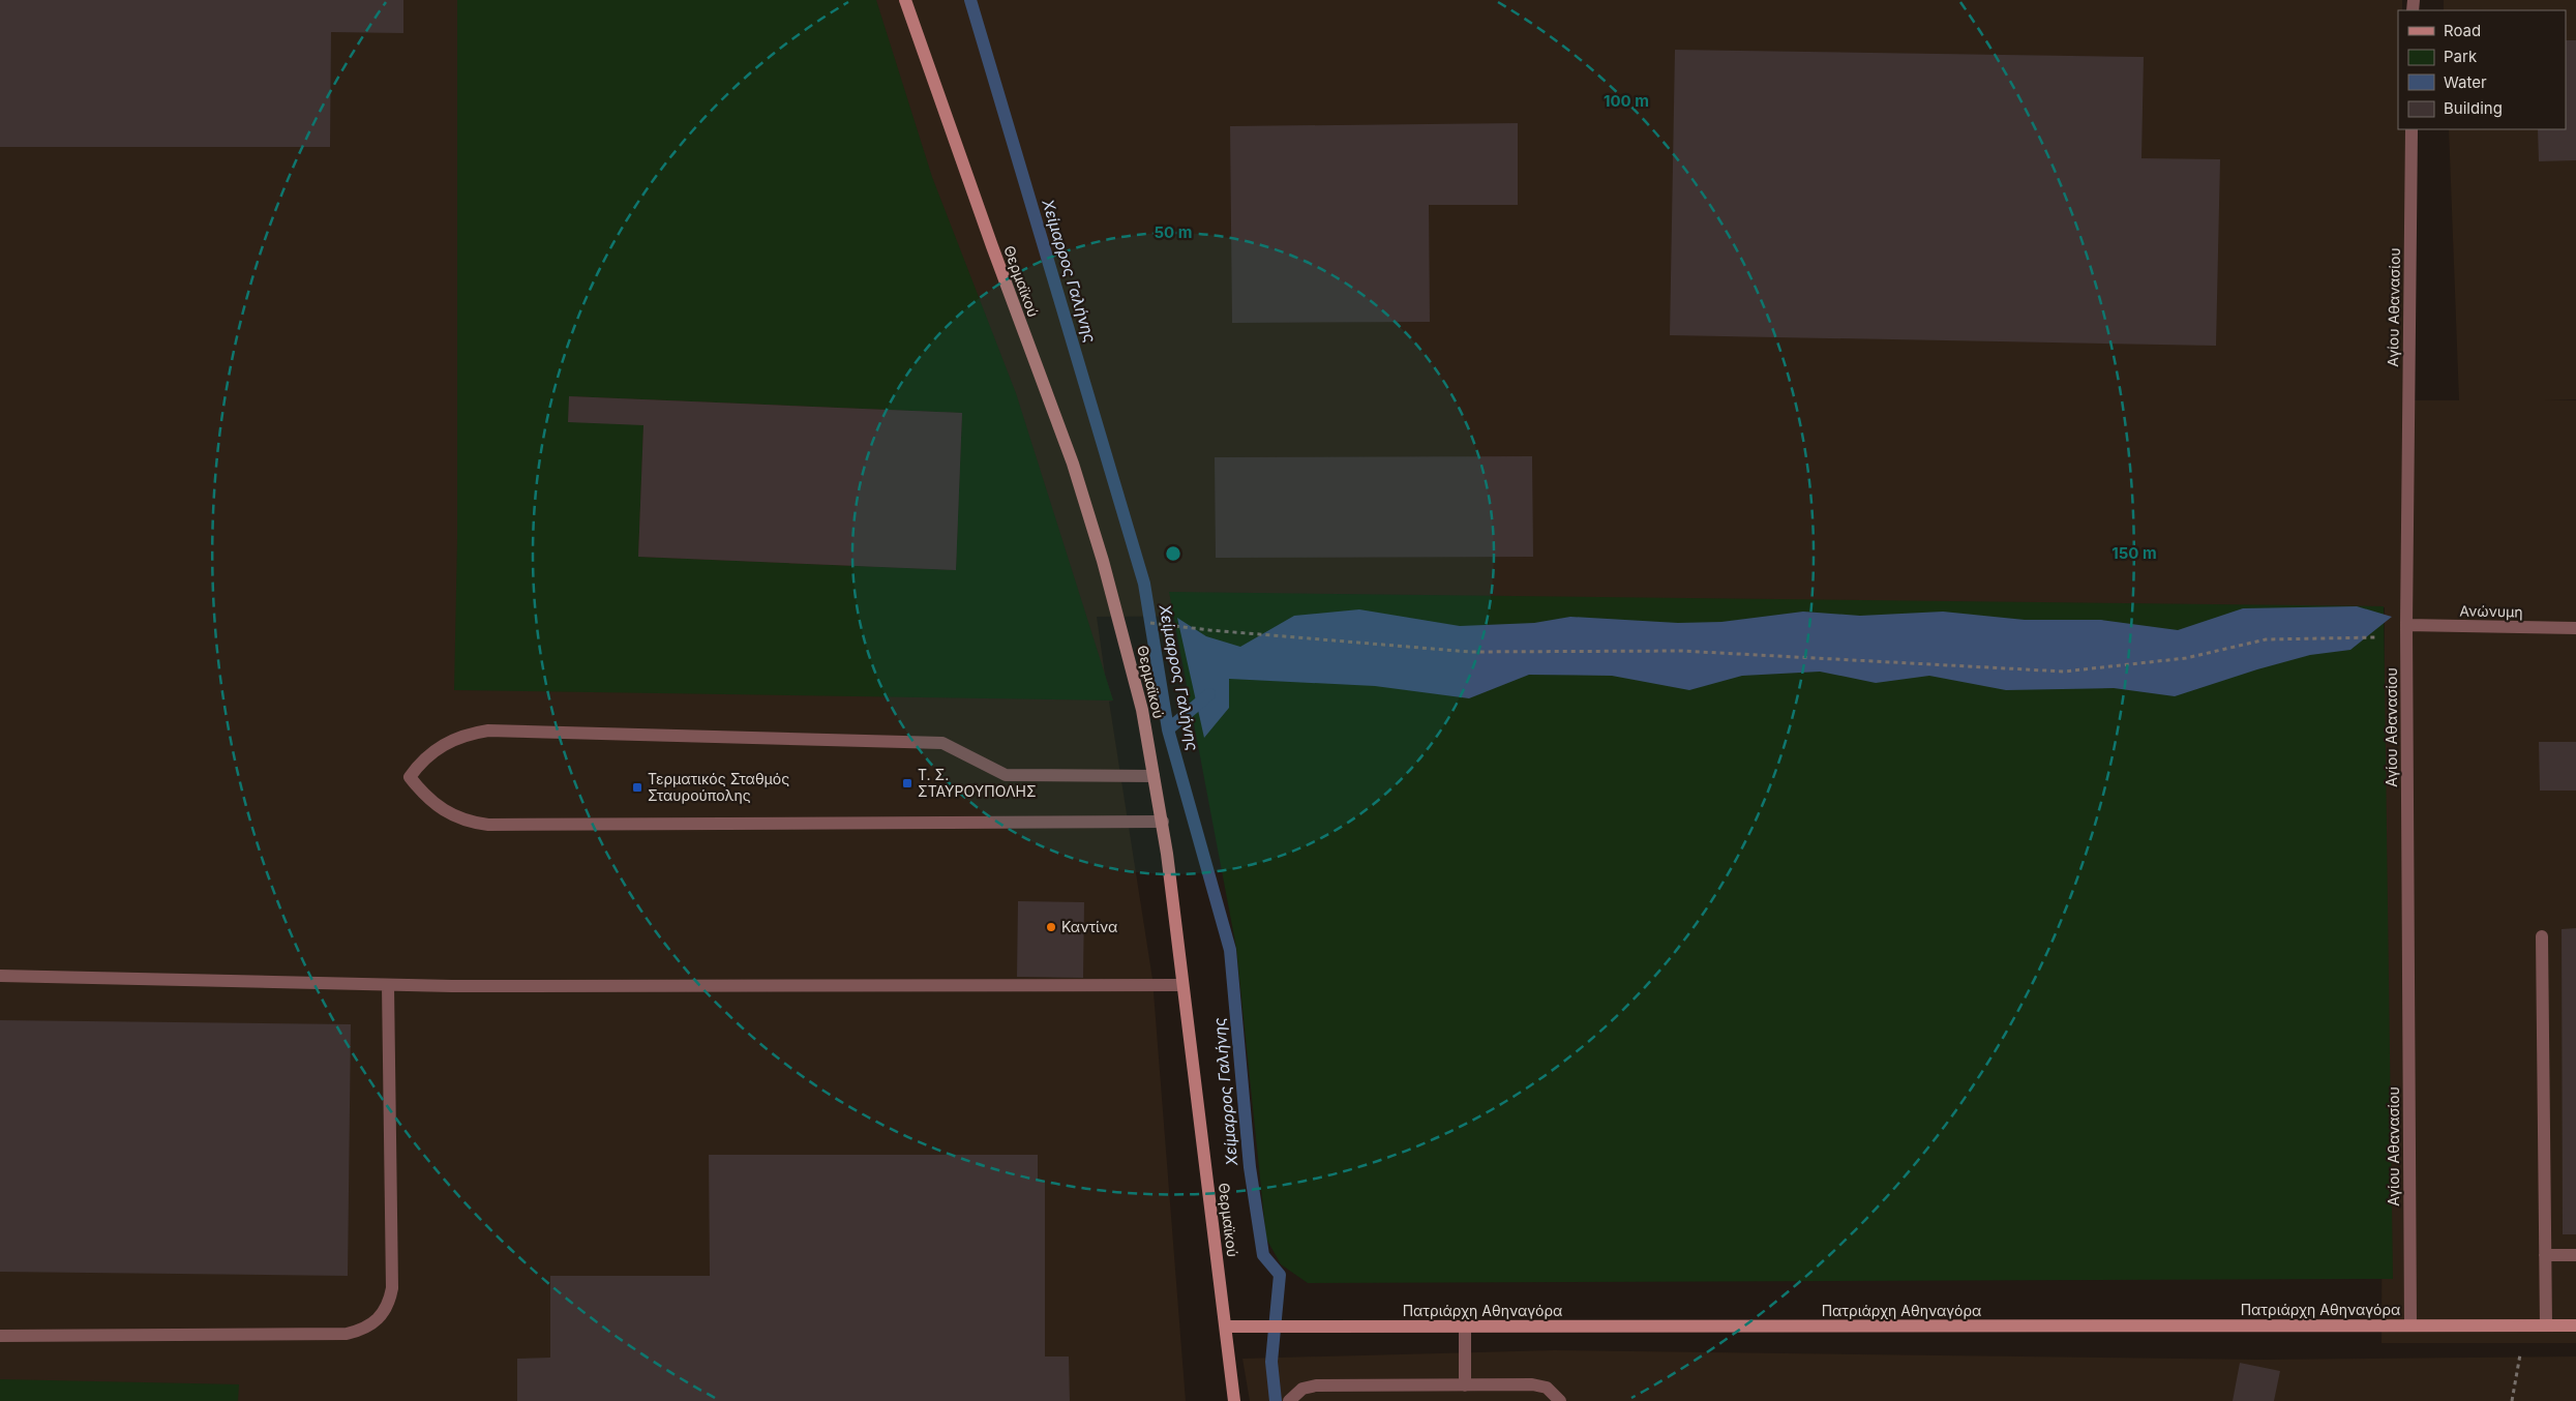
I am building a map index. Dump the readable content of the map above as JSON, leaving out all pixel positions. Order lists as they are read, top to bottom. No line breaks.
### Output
{"streets":{"street":["Θερμαϊκού","Αγίου Αθανασίου","Ανώνυμη","Πατριάρχη Αθηναγόρα"]},"crossings":[["Θερμαϊκού","Πατριάρχη Αθηναγόρα"],["Αγίου Αθανασίου","Ανώνυμη"],["Αγίου Αθανασίου","Πατριάρχη Αθηναγόρα"]],"water":["Χείμαρρος Γαλήνης"],"places":{"transit":["Τ. Σ. ΣΤΑΥΡΟΥΠΟΛΗΣ","Τερματικός Σταθμός Σταυρούπολης"],"other":["Καντίνα"]},"legend":["Road","Park","Water","Building"],"rings":["100 m","50 m","150 m"]}
